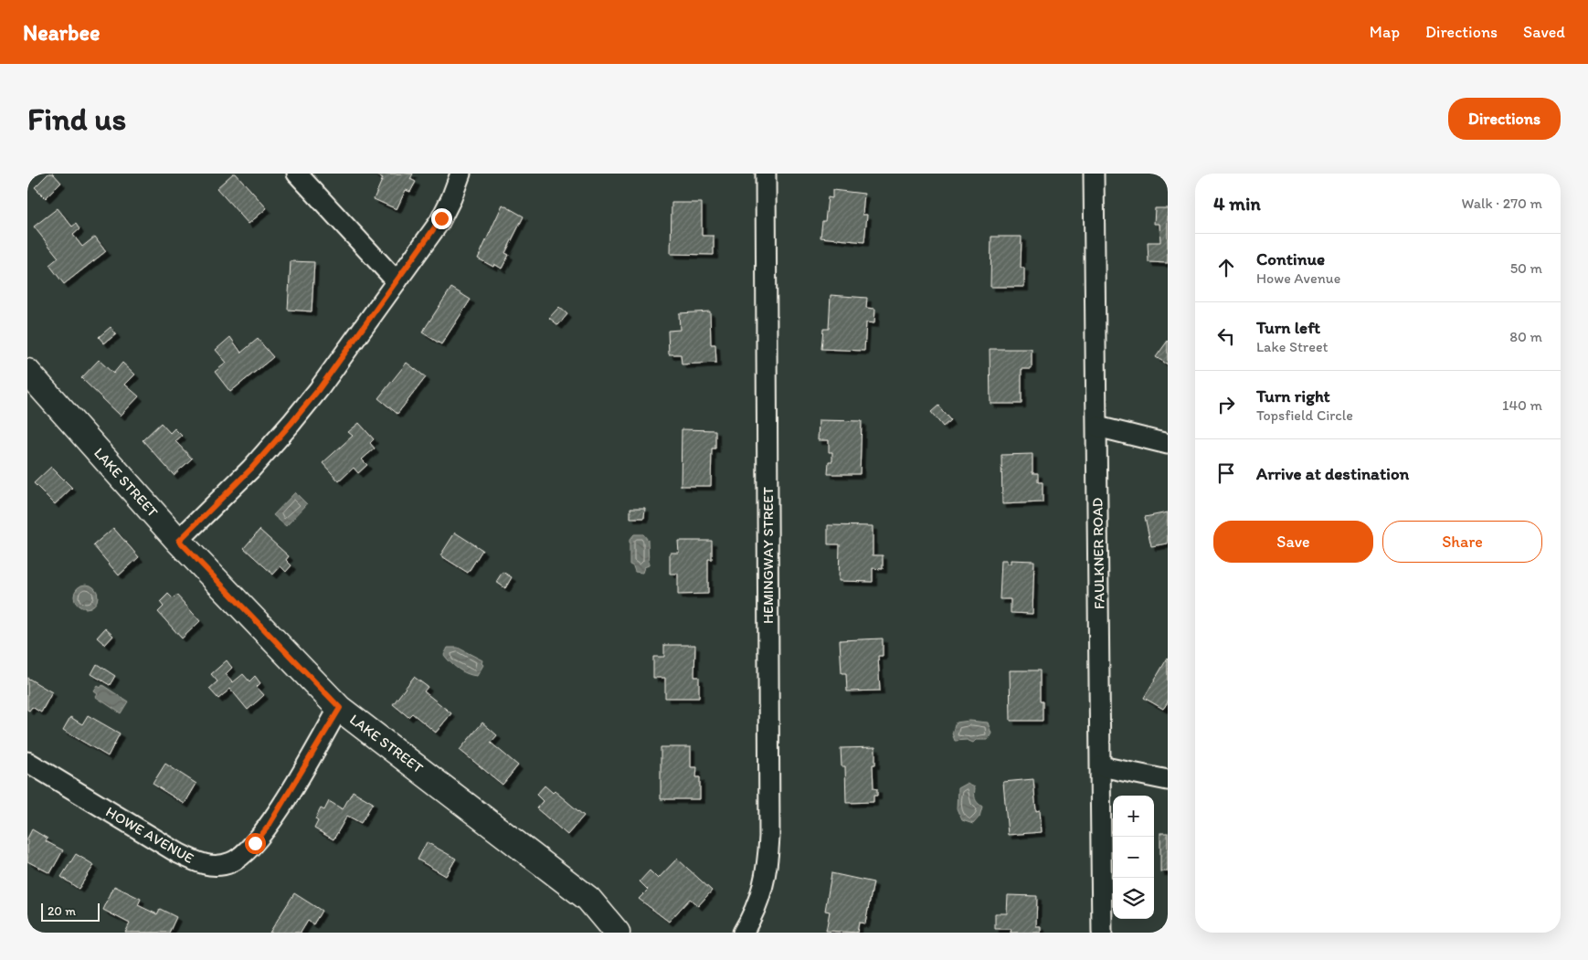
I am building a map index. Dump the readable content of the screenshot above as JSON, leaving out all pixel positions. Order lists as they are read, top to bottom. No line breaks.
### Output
{"streets":{"main road":["LAKE STREET"],"street":["FAULKNER ROAD","HEMINGWAY STREET","HOWE AVENUE"]},"crossings":[["LAKE STREET","HOWE AVENUE"]],"scale_bar":"20 m","page":{"header":"Nearbee","nav":["Map","Directions","Saved"],"buttons":["Directions",["Save","Share"]],"title":"Find us","heading":["4 min","Walk · 270 m"],"list":[["Continue","Howe Avenue","50 m"],["Turn left","Lake Street","80 m"],["Turn right","Topsfield Circle","140 m"],"Arrive at destination"],"map_buttons":["+","−"],"scale":"20 m"}}
